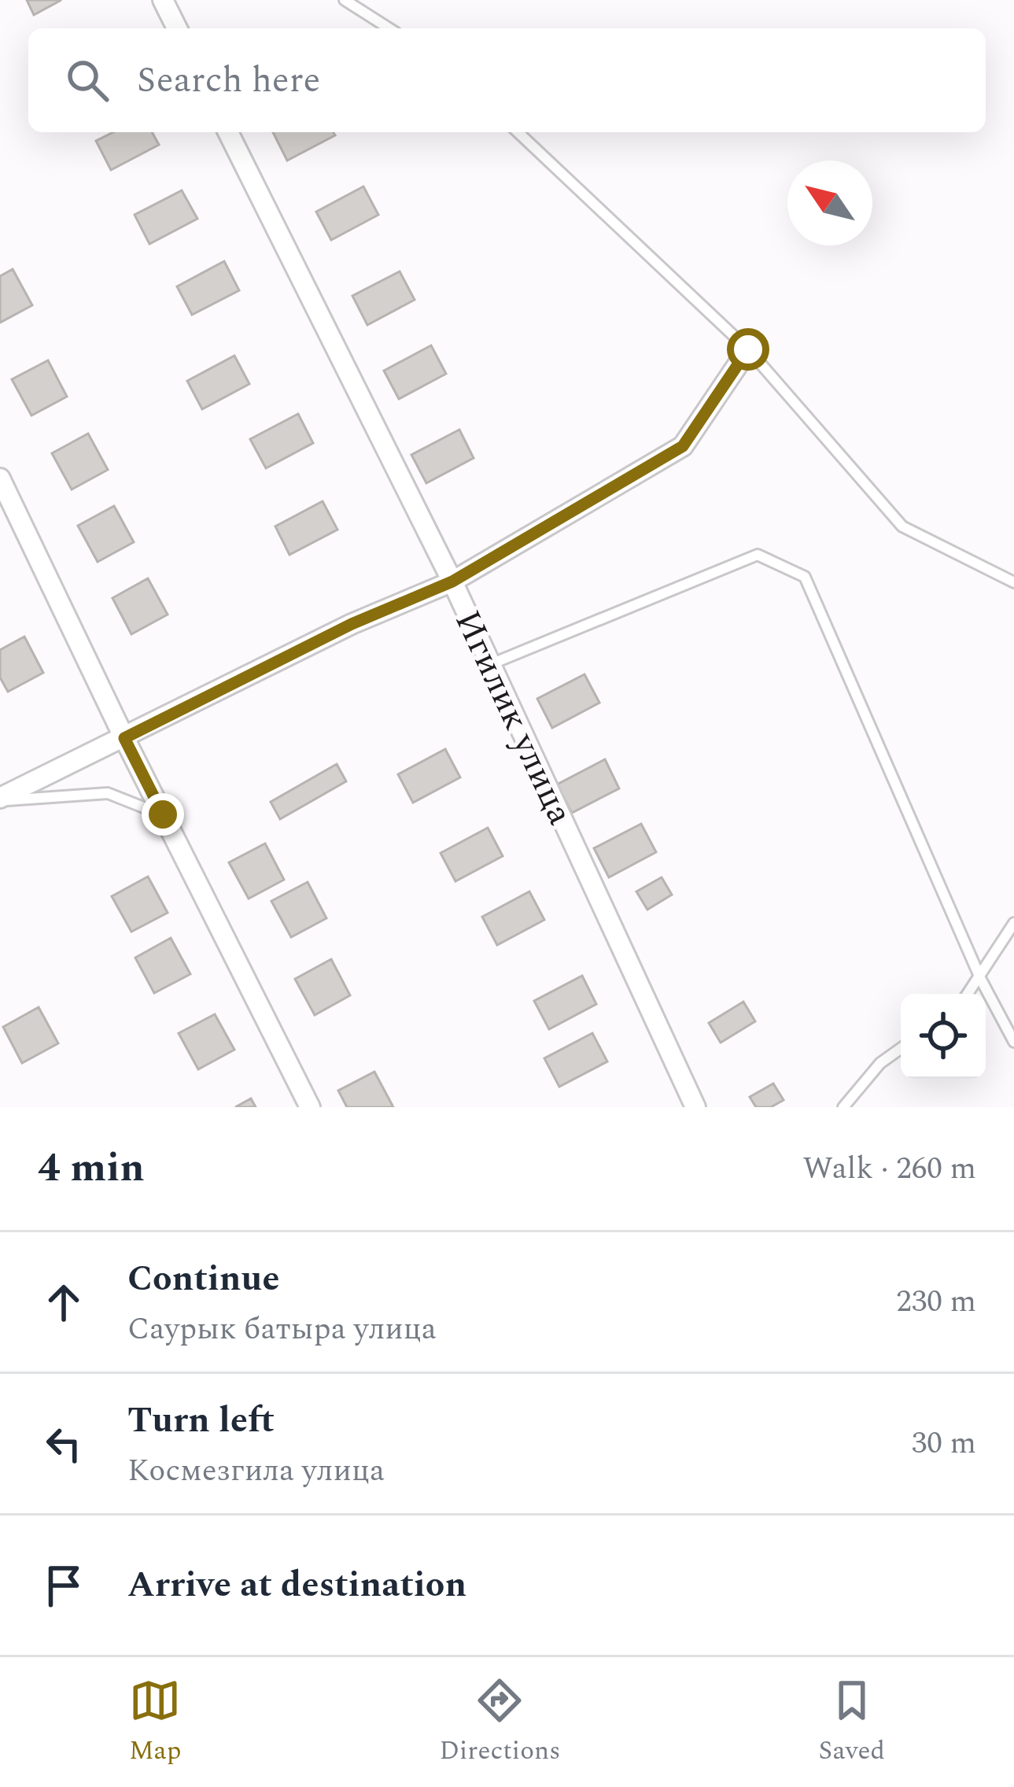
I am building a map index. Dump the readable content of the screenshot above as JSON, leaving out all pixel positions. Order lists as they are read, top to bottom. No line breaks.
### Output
{"streets":{"street":["Игилик улица"]},"north":"top left","page":{"search":"Search here","heading":["4 min","Walk · 260 m"],"list":[["Continue","Саурык батыра улица","230 m"],["Turn left","Космезгила улица","30 m"],"Arrive at destination"],"nav":["Map","Directions","Saved"]}}
